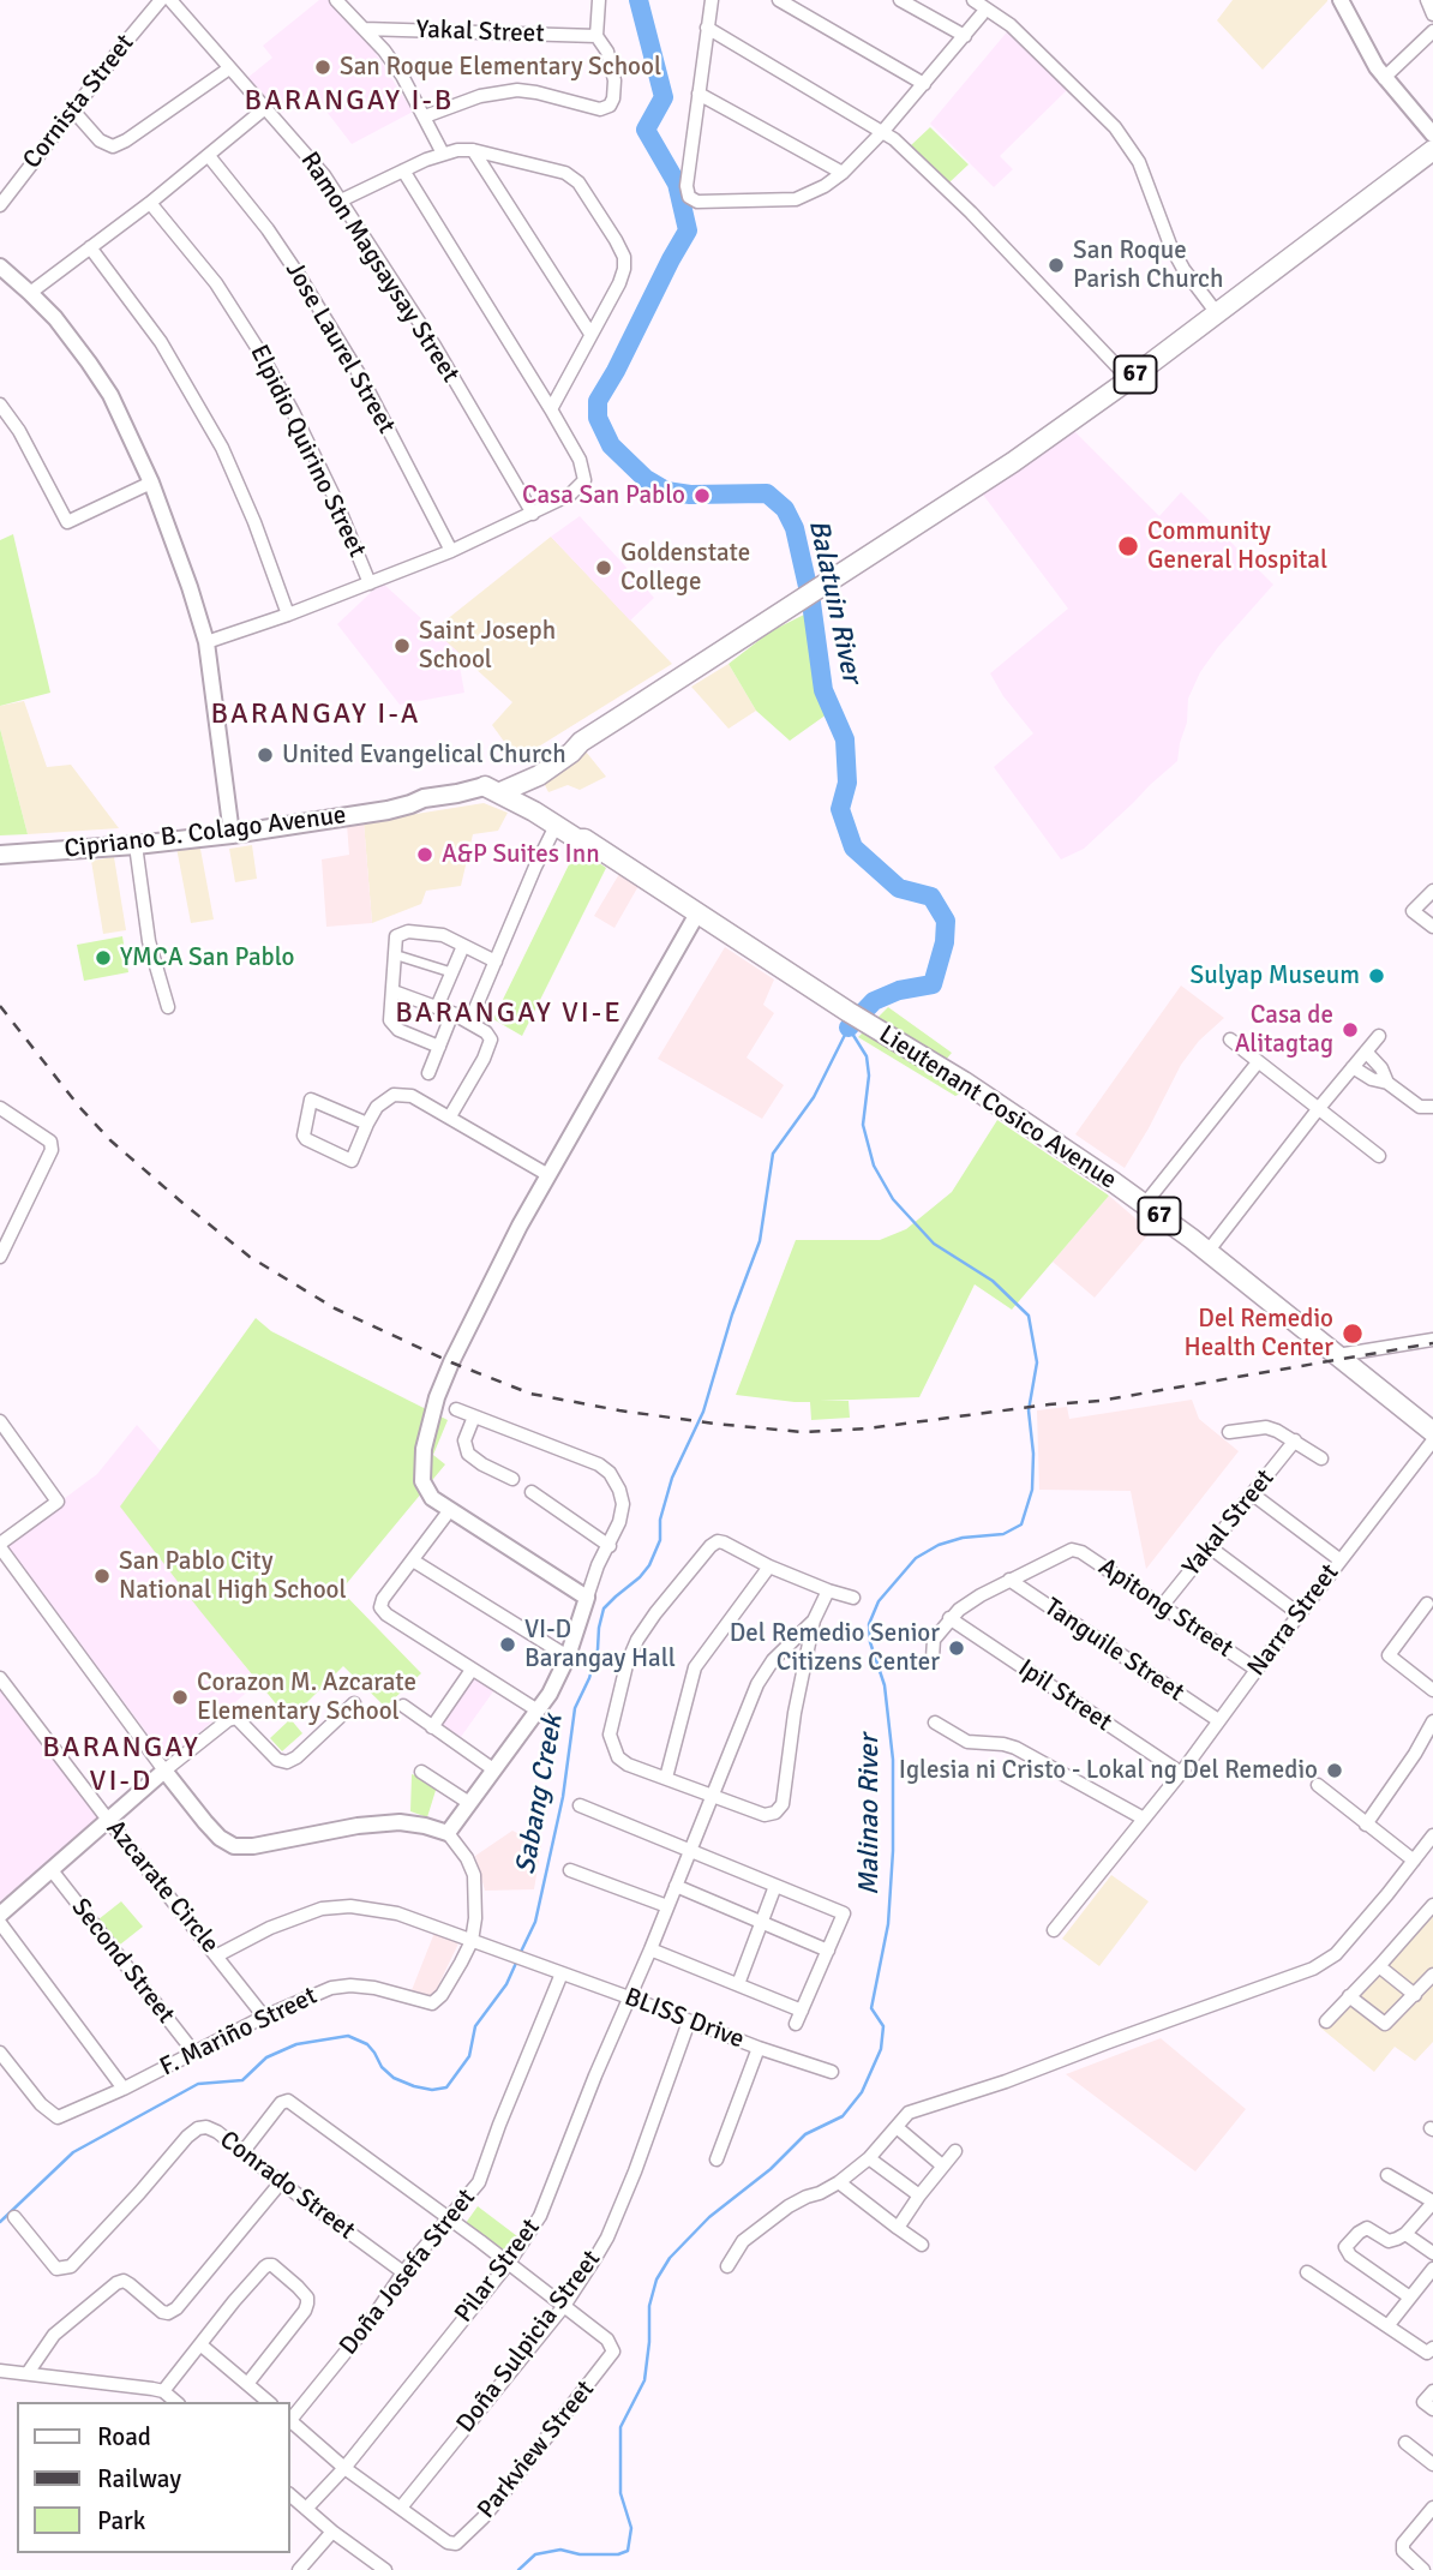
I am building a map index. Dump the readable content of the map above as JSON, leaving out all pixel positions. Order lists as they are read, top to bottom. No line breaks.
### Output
{"streets":{"main road":["67","Cipriano B. Colago Avenue","Lieutenant Cosico Avenue"],"street":["Yakal Street","Cornista Street","Ramon Magsaysay Street","Jose Laurel Street","Elpidio Quirino Street","Apitong Street","Narra Street","Tanguile Street","Ipil Street","Azcarate Circle","Second Street","BLISS Drive","F. Mariño Street","Conrado Street","Pilar Street","Doña Josefa Street","Doña Sulpicia Street","Parkview Street"]},"crossings":[["Yakal Street","Apitong Street"],["67","Cipriano B. Colago Avenue"],["Cipriano B. Colago Avenue","Lieutenant Cosico Avenue"],["Apitong Street","Narra Street"],["Apitong Street","Tanguile Street"],["Narra Street","Tanguile Street"],["Narra Street","Ipil Street"],["Azcarate Circle","BLISS Drive"],["Azcarate Circle","F. Mariño Street"],["Second Street","F. Mariño Street"],["BLISS Drive","F. Mariño Street"],["BLISS Drive","Pilar Street"],["BLISS Drive","Doña Josefa Street"],["BLISS Drive","Doña Sulpicia Street"],["Conrado Street","Doña Josefa Street"],["Doña Sulpicia Street","Parkview Street"]],"districts":["BARANGAY I-B","BARANGAY I-A","BARANGAY VI-E","BARANGAY VI-D"],"water":["Balatuin River","Sabang Creek","Malinao River"],"places":["San Roque Elementary School","San Roque Parish Church","Casa San Pablo","Community General Hospital","Goldenstate College","Saint Joseph School","United Evangelical Church","A&P Suites Inn","YMCA San Pablo","Sulyap Museum","Casa de Alitagtag","Del Remedio Health Center","San Pablo City National High School","VI-D Barangay Hall","Del Remedio Senior Citizens Center","Corazon M. Azcarate Elementary School","Iglesia ni Cristo - Lokal ng Del Remedio"],"legend":["Road","Railway","Park"]}
